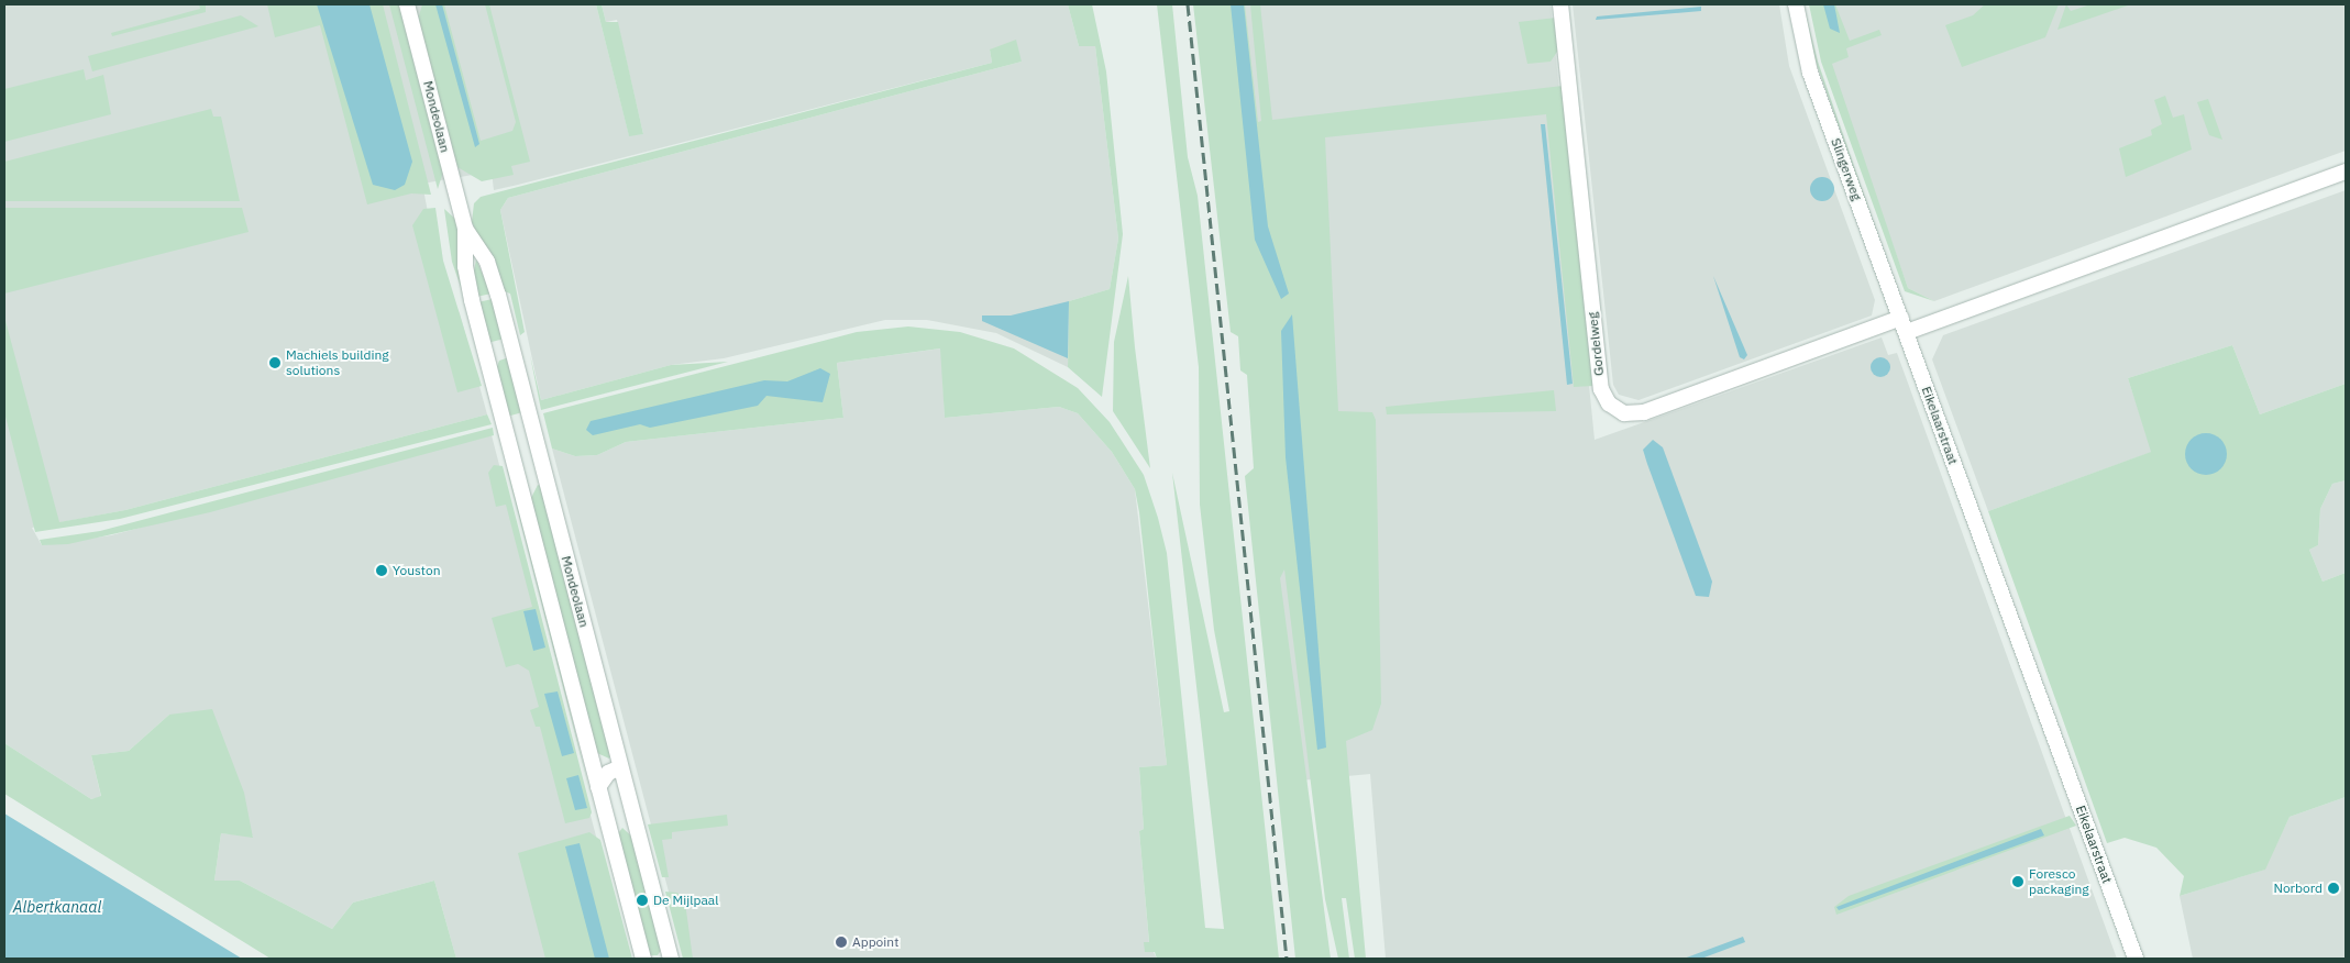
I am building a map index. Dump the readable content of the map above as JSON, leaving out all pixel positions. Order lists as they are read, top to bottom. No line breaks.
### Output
{"streets":{"street":["Mondeolaan","Slingerweg","Gordelweg","Eikelaarstraat"]},"crossings":[["Slingerweg","Gordelweg"],["Slingerweg","Eikelaarstraat"],["Gordelweg","Eikelaarstraat"]],"water":["Albertkanaal"],"places":["Machiels building solutions","Youston","Foresco packaging","Norbord","De Mijlpaal","Appoint"]}
